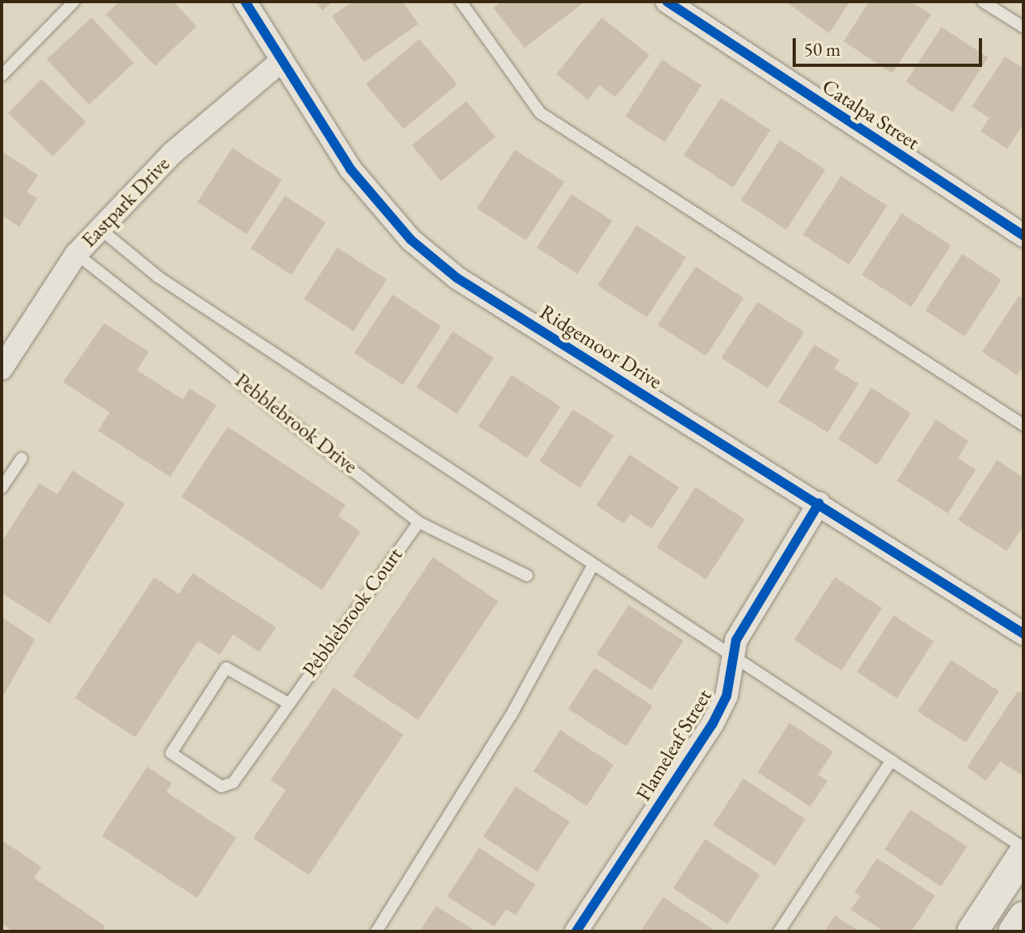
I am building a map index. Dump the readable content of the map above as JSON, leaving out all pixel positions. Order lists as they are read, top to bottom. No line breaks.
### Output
{"streets":{"street":["Catalpa Street","Eastpark Drive","Ridgemoor Drive","Flameleaf Street"],"lane":["Pebblebrook Drive","Pebblebrook Court"]},"crossings":[["Eastpark Drive","Ridgemoor Drive"],["Eastpark Drive","Pebblebrook Drive"],["Ridgemoor Drive","Flameleaf Street"],["Pebblebrook Drive","Pebblebrook Court"]],"scale_bar":"50 m"}
